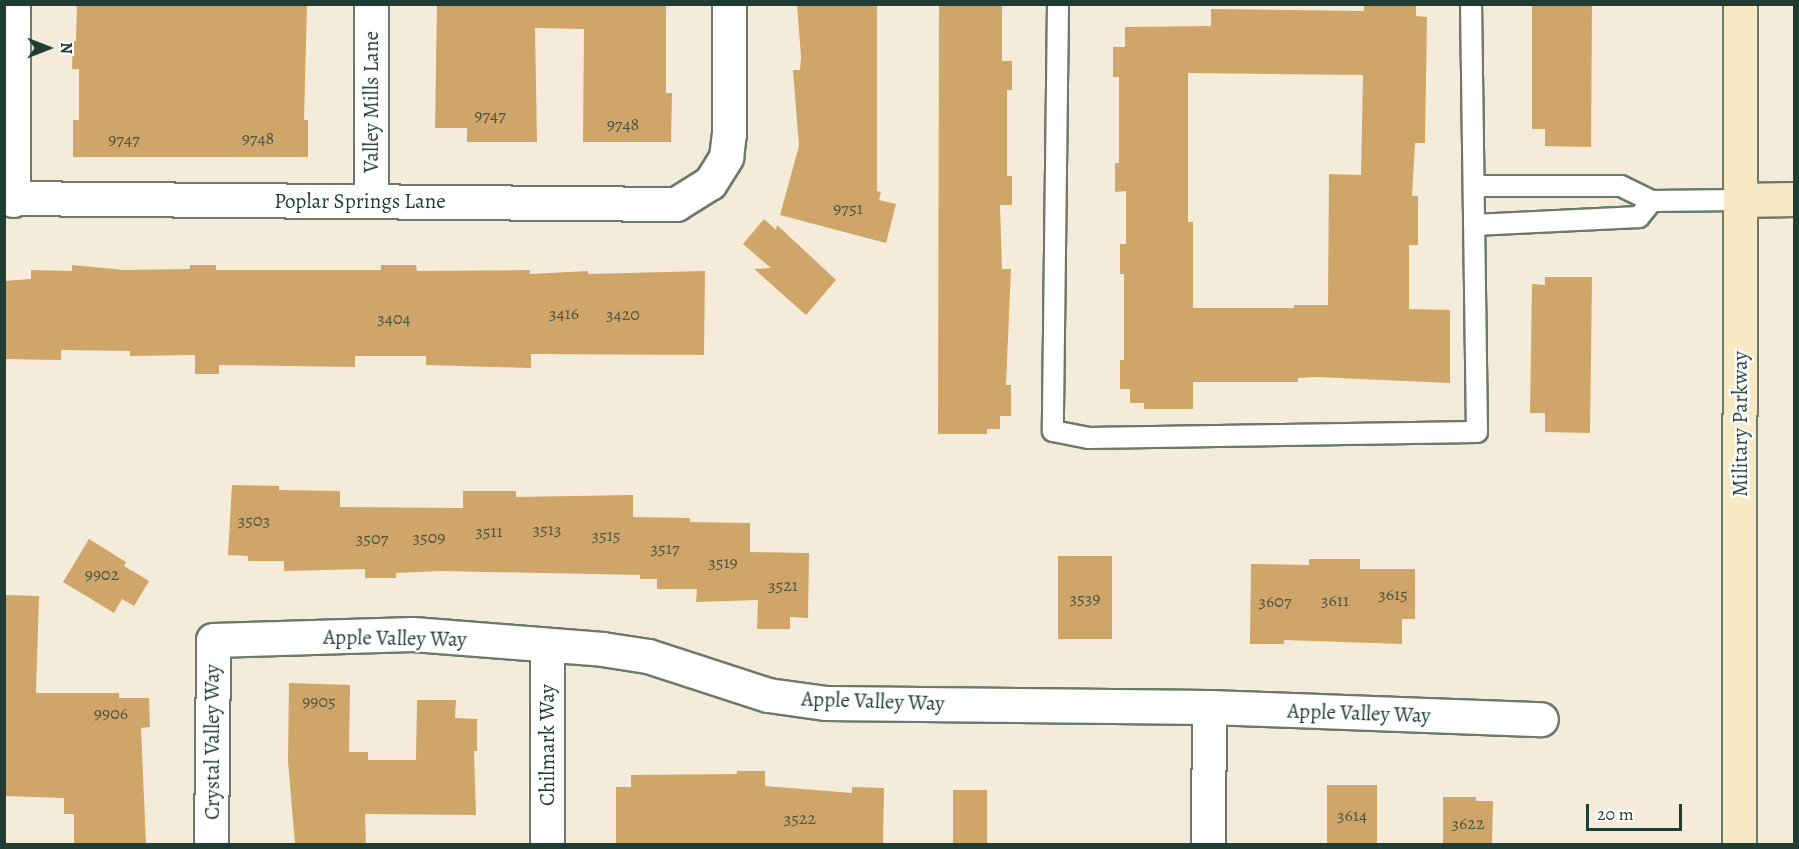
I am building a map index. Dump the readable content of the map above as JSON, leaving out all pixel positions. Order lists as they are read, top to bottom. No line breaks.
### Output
{"streets":{"main road":["Military Parkway"],"street":["Valley Mills Lane","Poplar Springs Lane","Apple Valley Way","Crystal Valley Way","Chilmark Way"]},"crossings":[["Valley Mills Lane","Poplar Springs Lane"],["Apple Valley Way","Crystal Valley Way"],["Apple Valley Way","Chilmark Way"]],"house_numbers":["9747","9748","9748","9747","9751","3416","3420","3404","3503","3513","3511","3515","3509","3507","3517","3519","9902","3521","3615","3539","3611","3607","9905","9906","3614","3522","3622"],"scale_bar":"20 m","north":"right"}
